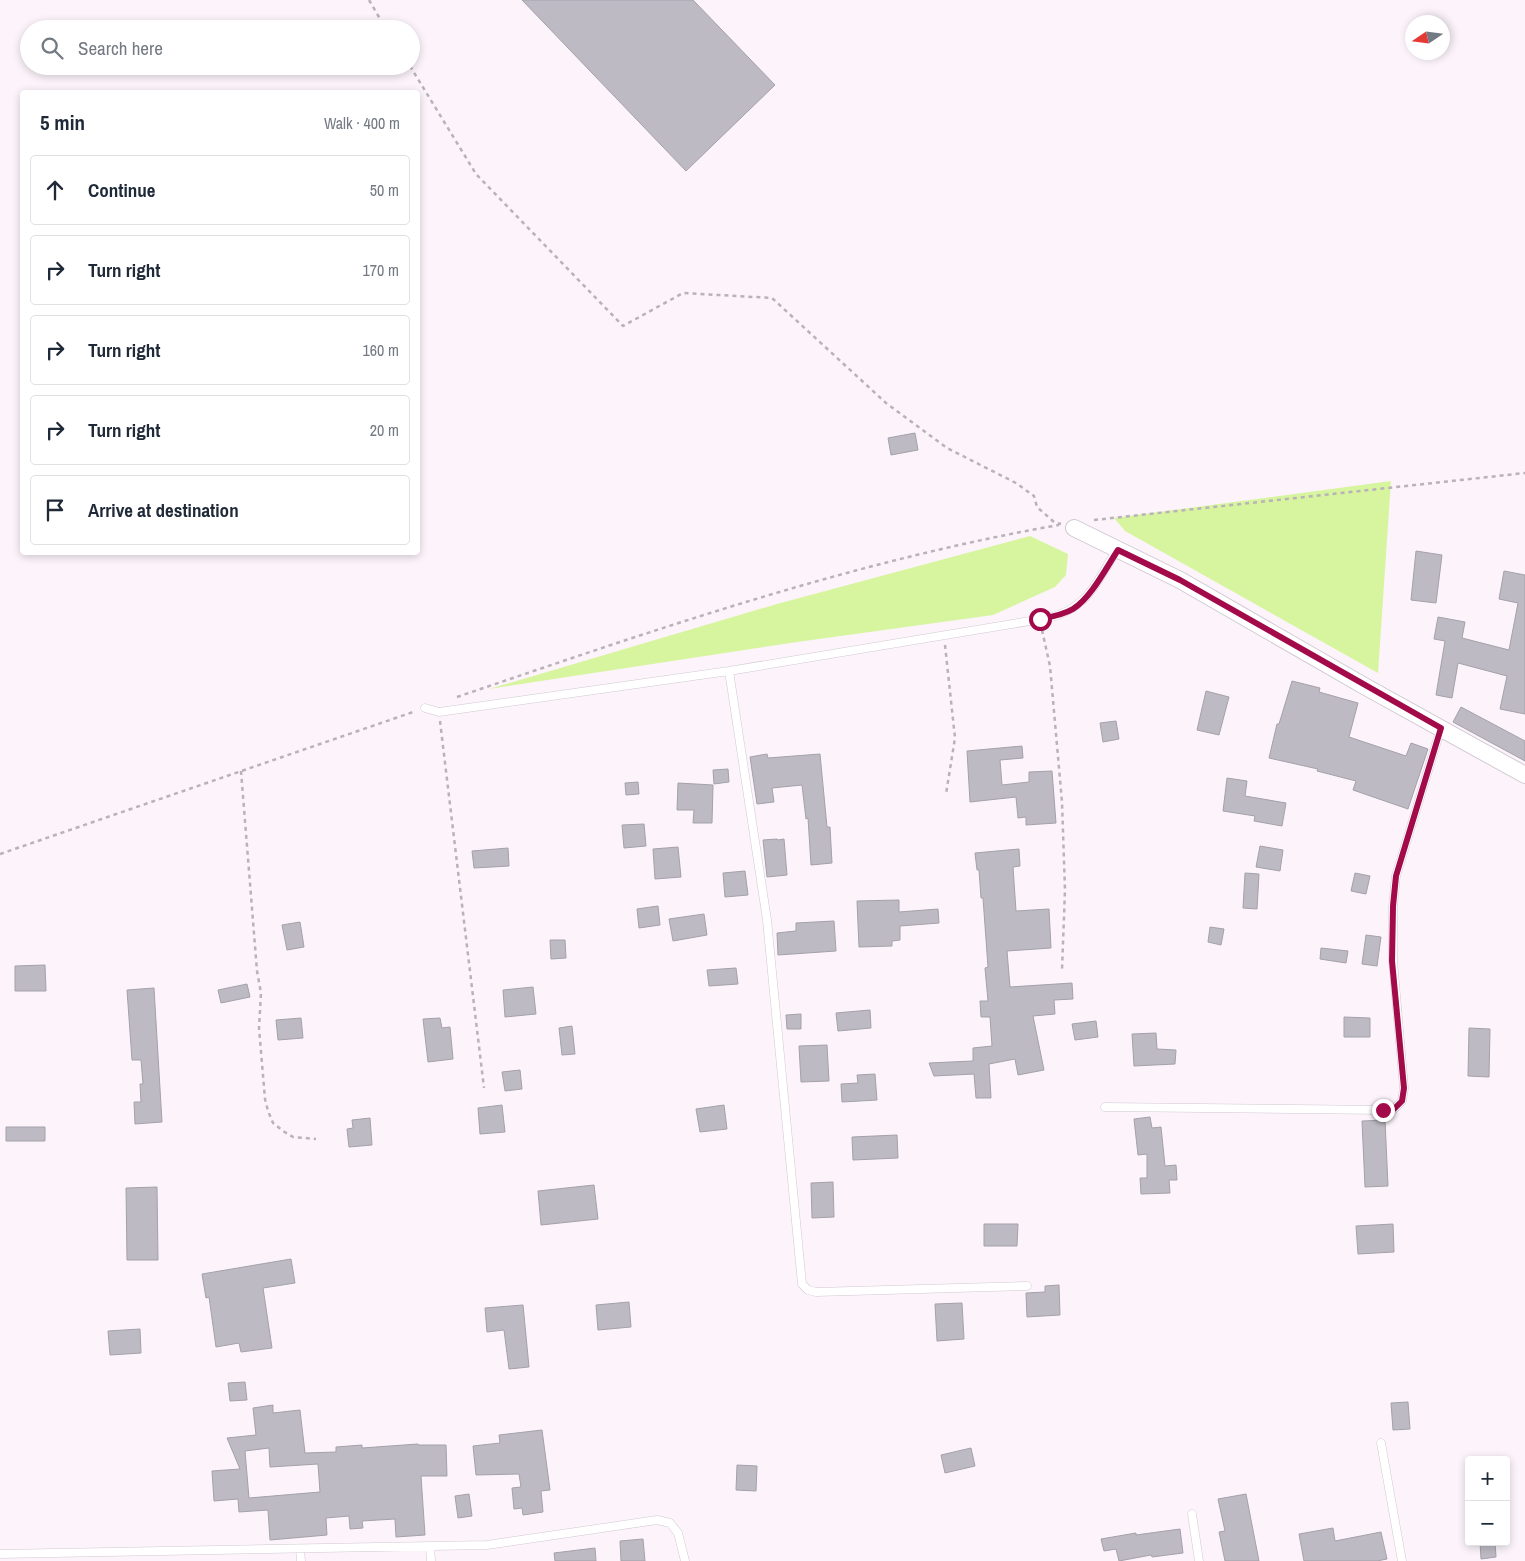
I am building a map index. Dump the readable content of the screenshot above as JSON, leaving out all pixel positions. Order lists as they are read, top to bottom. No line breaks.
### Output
{"north":"left","page":{"search":"Search here","heading":["5 min","Walk · 400 m"],"list":[["Continue","50 m"],["Turn right","170 m"],["Turn right","160 m"],["Turn right","20 m"],"Arrive at destination"],"map_buttons":["+","−"]}}
